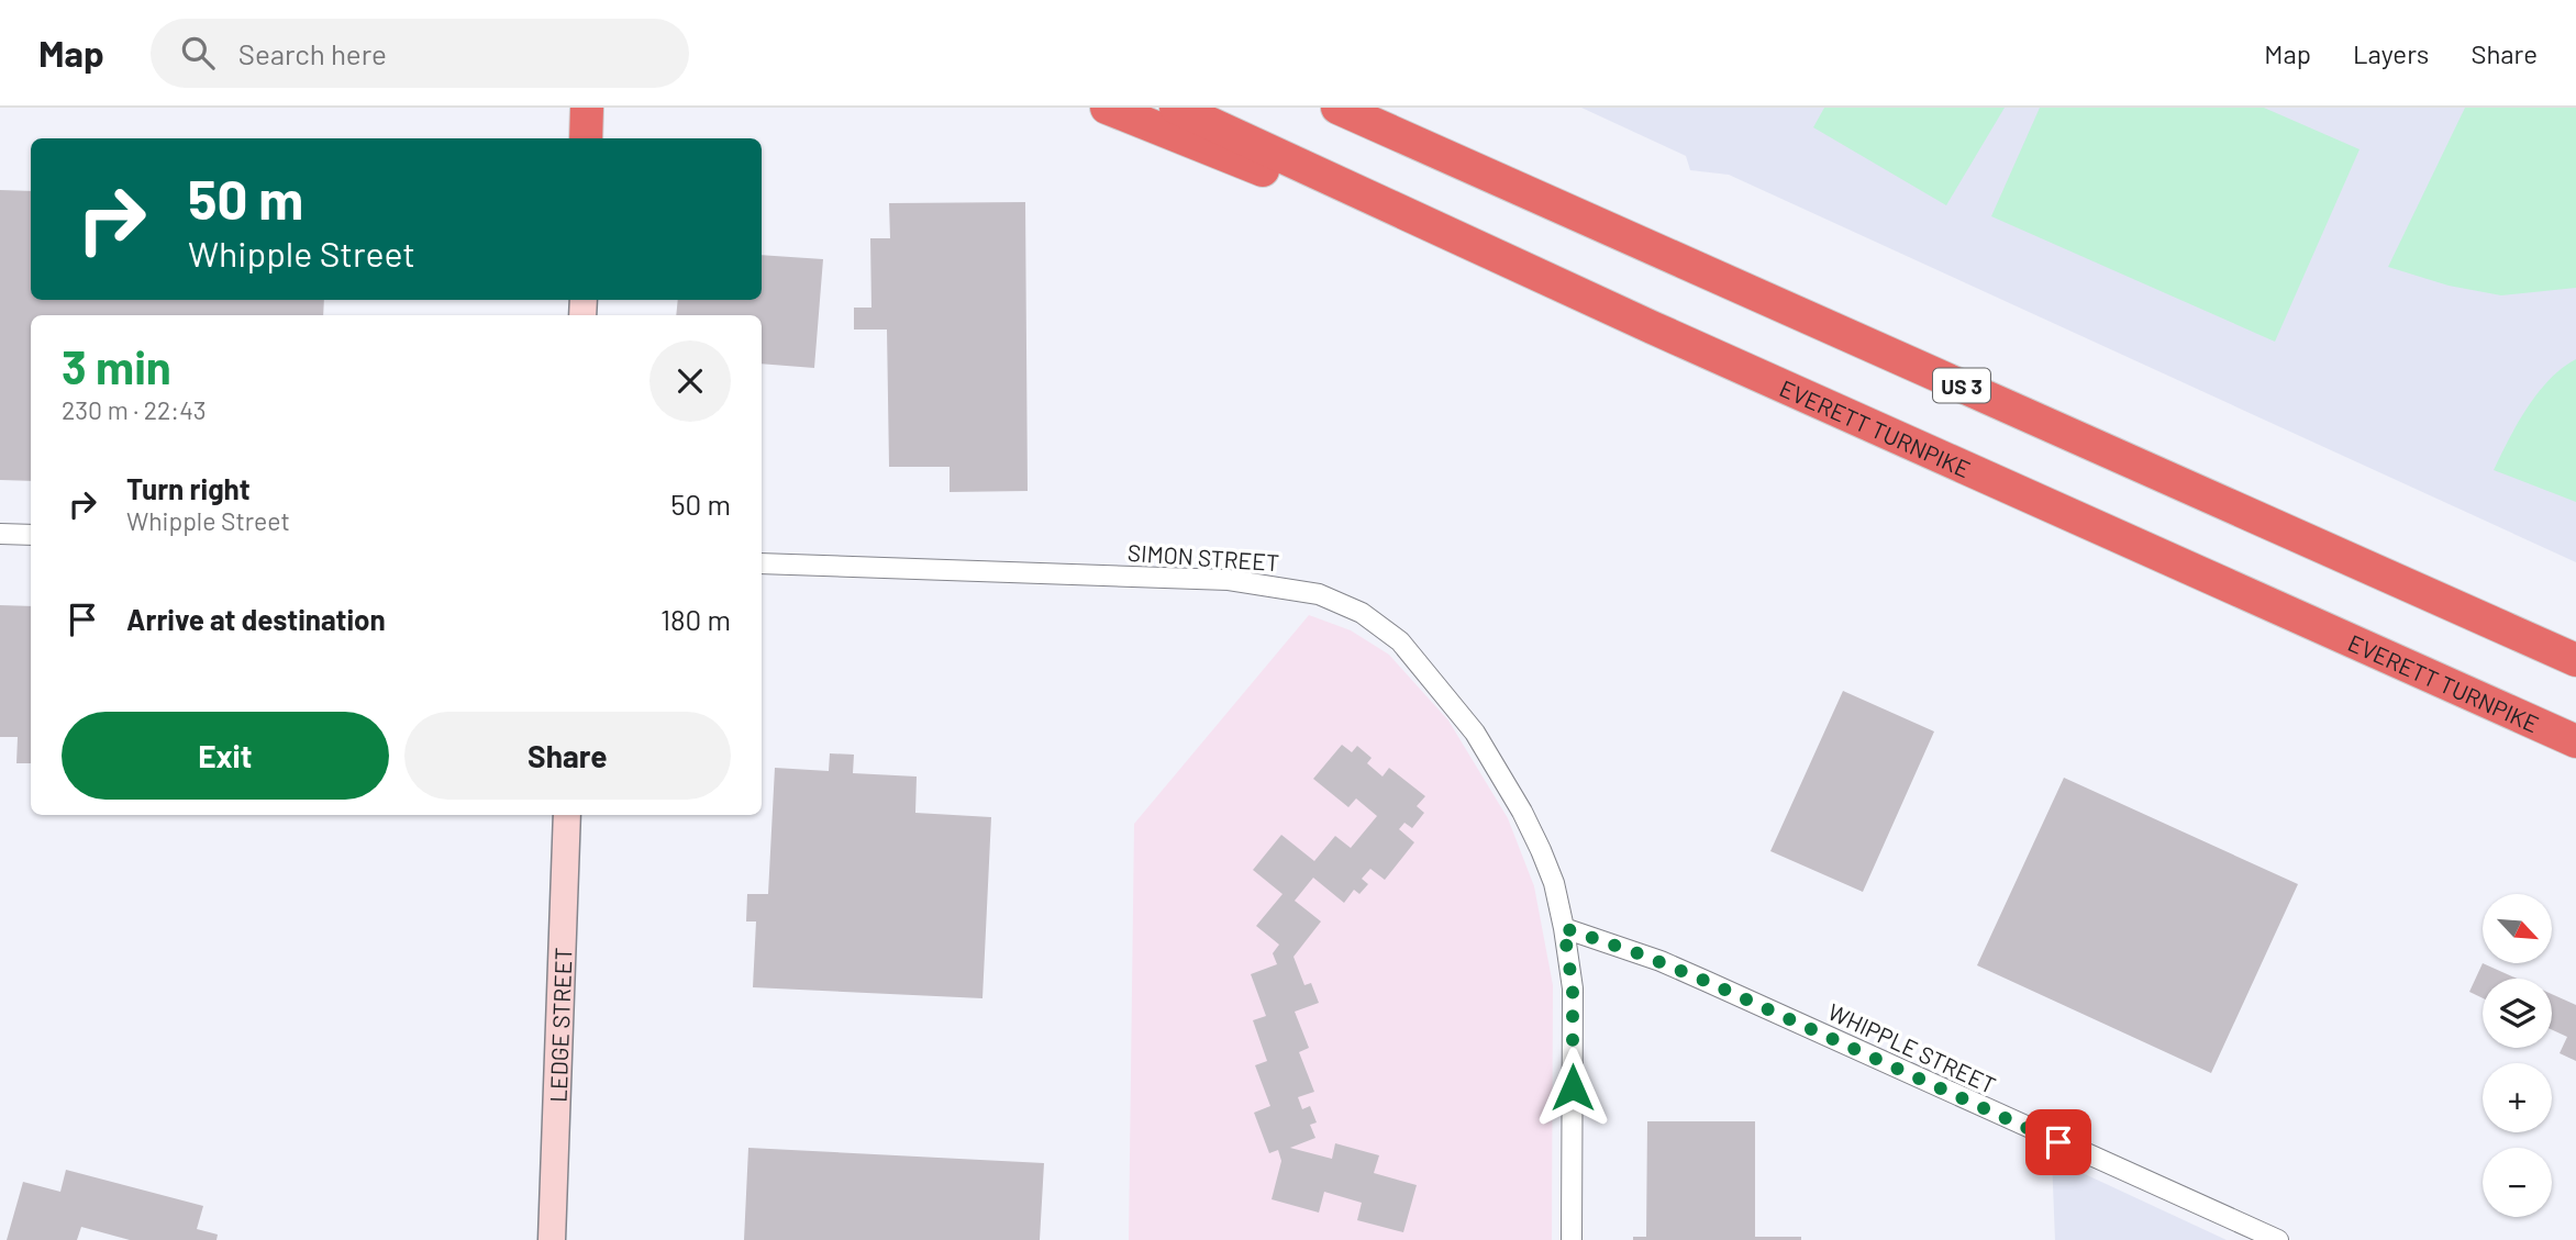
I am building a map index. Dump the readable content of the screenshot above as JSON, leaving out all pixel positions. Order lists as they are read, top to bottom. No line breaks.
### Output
{"streets":{"highway":["US 3","EVERETT TURNPIKE"],"street":["SIMON STREET","LEDGE STREET","WHIPPLE STREET"]},"crossings":[["SIMON STREET","WHIPPLE STREET"]],"north":"bottom right","page":{"header":"Map","search":"Search here","nav":["Map","Layers","Share"],"turn":["50 m","Whipple Street"],"heading":["3 min","230 m · 22:43"],"list":[{"name":"Turn right","note":"Whipple Street","value":"50 m"},{"name":"Arrive at destination","value":"180 m"}],"buttons":["Exit","Share"],"map_buttons":["+","−"]}}
